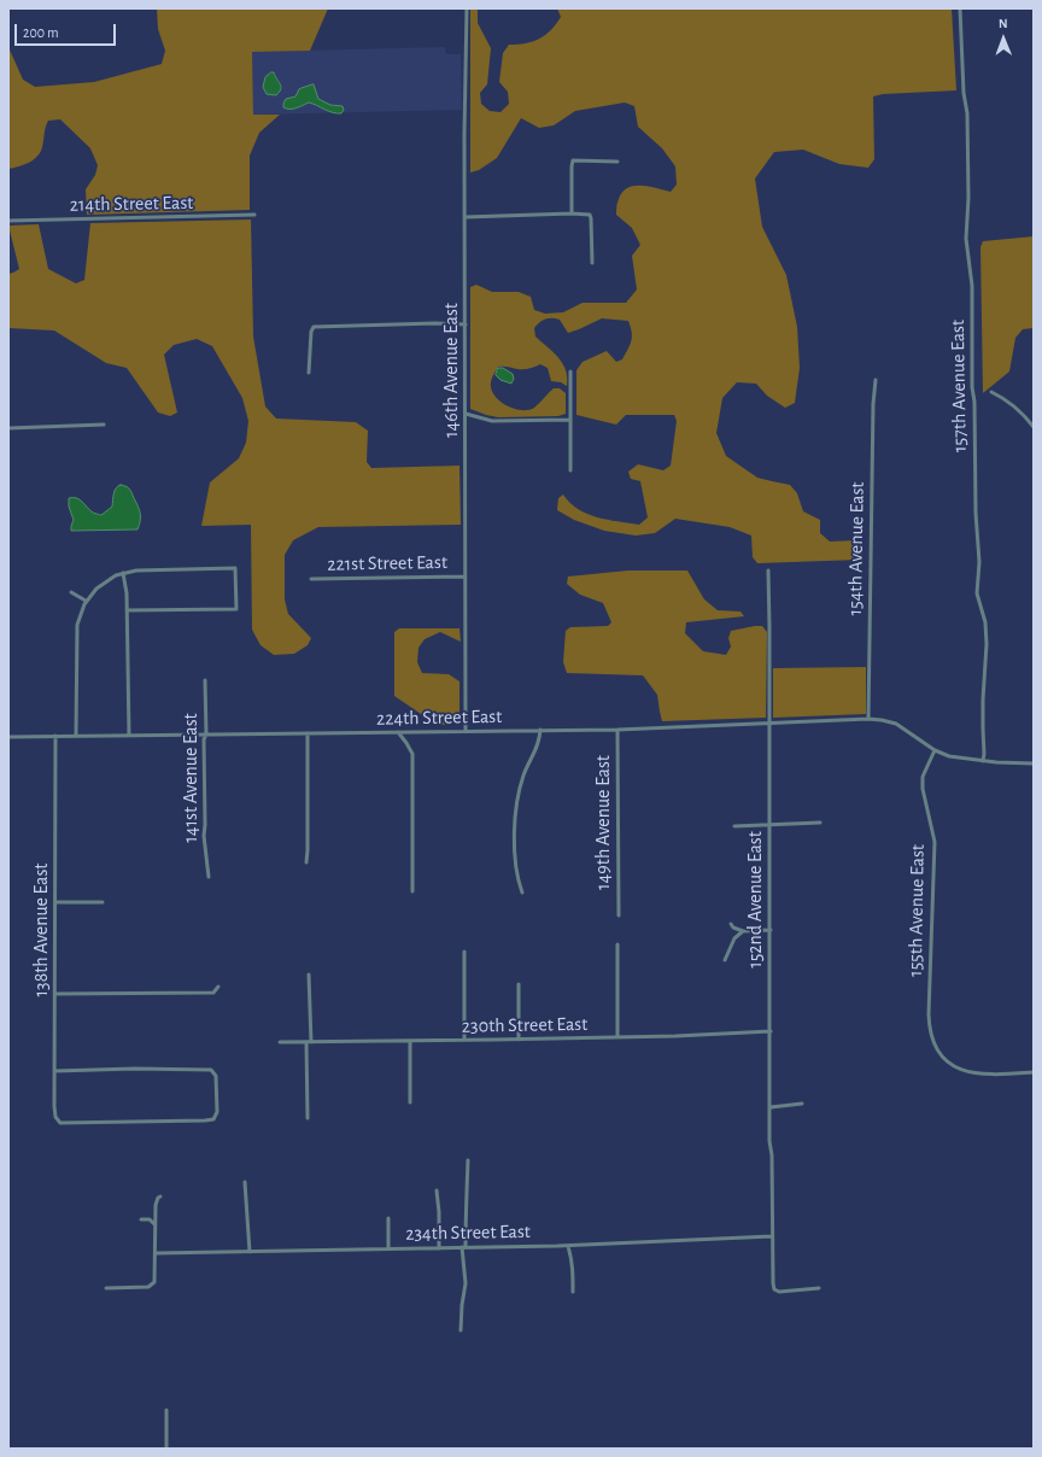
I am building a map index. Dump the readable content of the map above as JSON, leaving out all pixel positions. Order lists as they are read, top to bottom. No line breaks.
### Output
{"streets":{"street":["214th Street East","146th Avenue East","157th Avenue East","154th Avenue East","221st Street East","224th Street East","141st Avenue East","149th Avenue East","152nd Avenue East","155th Avenue East","138th Avenue East","230th Street East","234th Street East"]},"crossings":[["146th Avenue East","221st Street East"],["146th Avenue East","224th Street East"],["157th Avenue East","224th Street East"],["154th Avenue East","224th Street East"],["224th Street East","141st Avenue East"],["224th Street East","149th Avenue East"],["224th Street East","152nd Avenue East"],["224th Street East","155th Avenue East"],["224th Street East","138th Avenue East"],["152nd Avenue East","230th Street East"],["152nd Avenue East","234th Street East"]],"scale_bar":"200 m","north":"top"}
